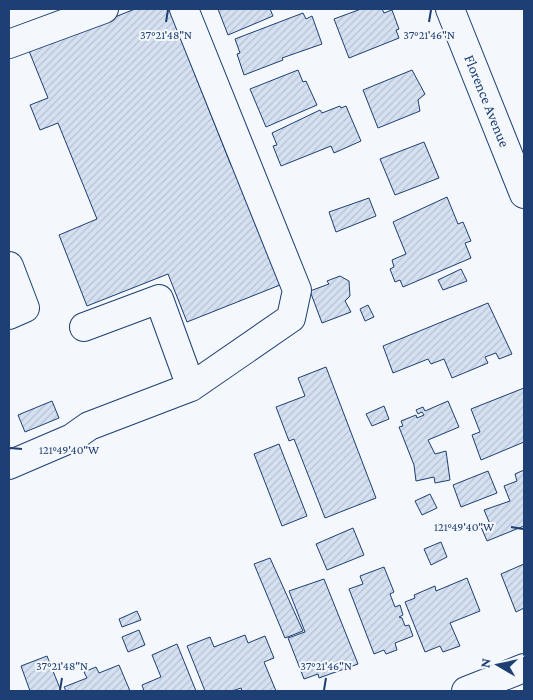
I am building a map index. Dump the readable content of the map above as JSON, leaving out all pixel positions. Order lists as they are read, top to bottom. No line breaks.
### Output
{"streets":{"street":["Florence Avenue"]},"north":"left","coordinates":["37°21'48\"N","37°21'46\"N","121°49'40\"W"]}
